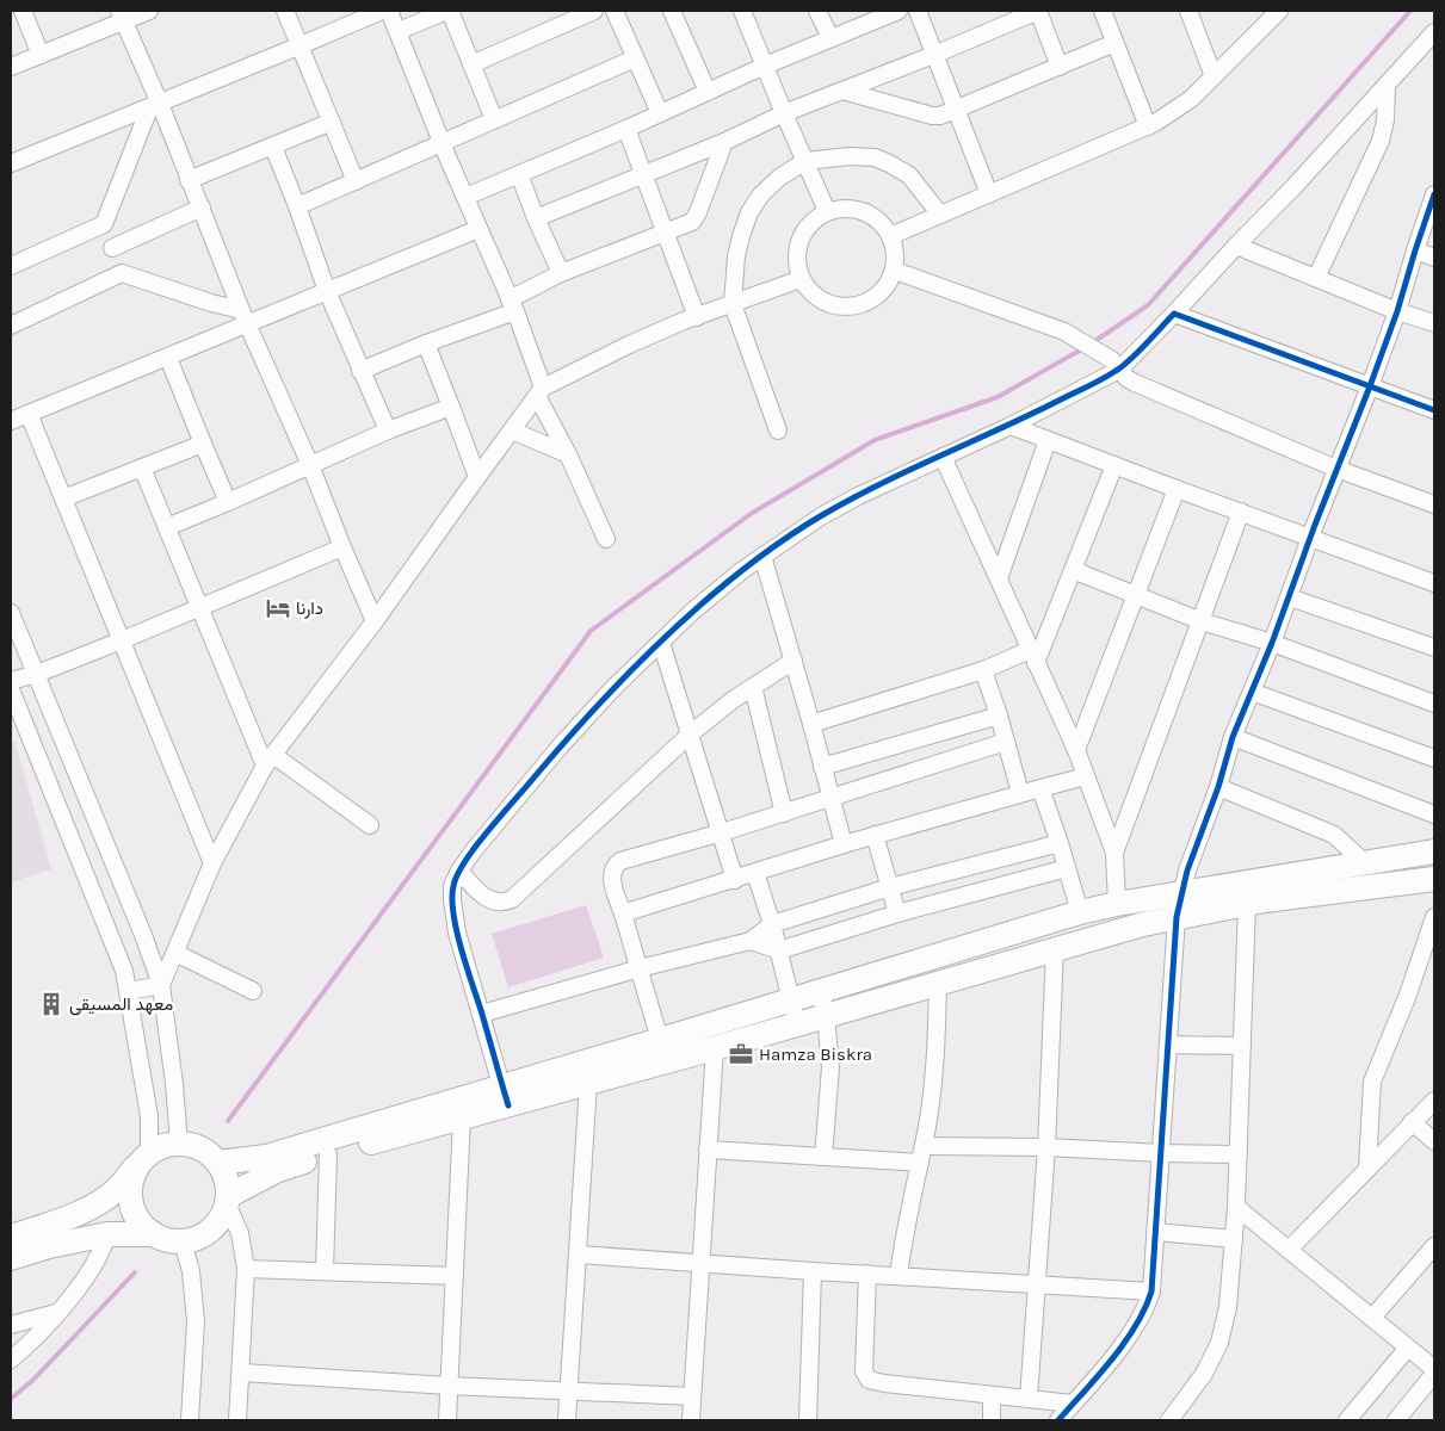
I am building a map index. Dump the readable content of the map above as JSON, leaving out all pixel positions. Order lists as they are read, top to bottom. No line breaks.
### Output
{"places":{"hotel":["دارنا"],"building":["معهد المسيقى"],"office":["Hamza Biskra"]}}
